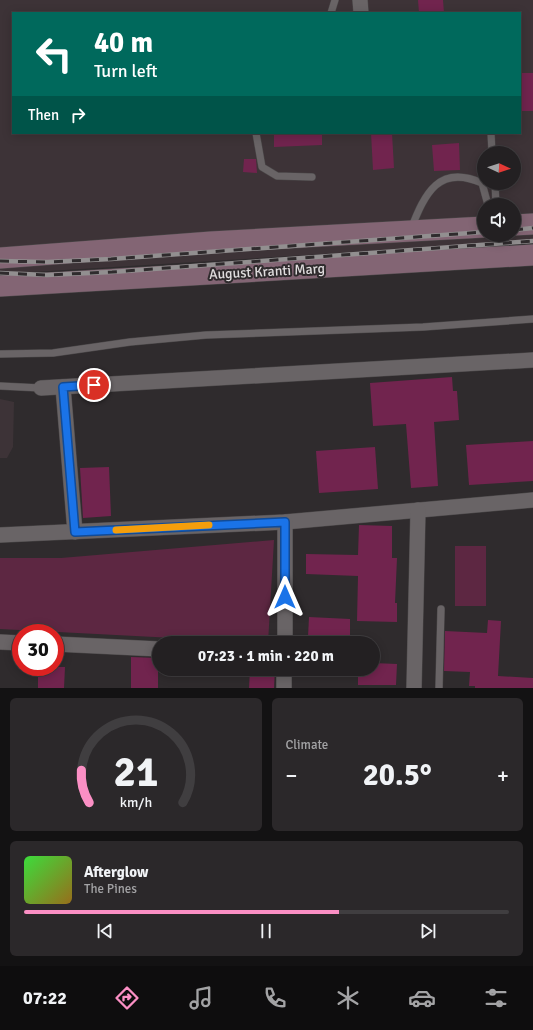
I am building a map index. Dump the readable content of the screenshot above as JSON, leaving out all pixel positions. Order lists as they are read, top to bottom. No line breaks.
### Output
{"streets":{"main road":["August Kranti Marg"]},"north":"right","page":{"turn":["40 m","Turn left"],"then":"Then","limit":"30","trip":"07:23 · 1 min · 220 m","tile":"Climate","heat":["−","20.5°","+"],"song":["Afterglow","The Pines"],"tabs":"07:22","gauge":["21","km/h"]}}
